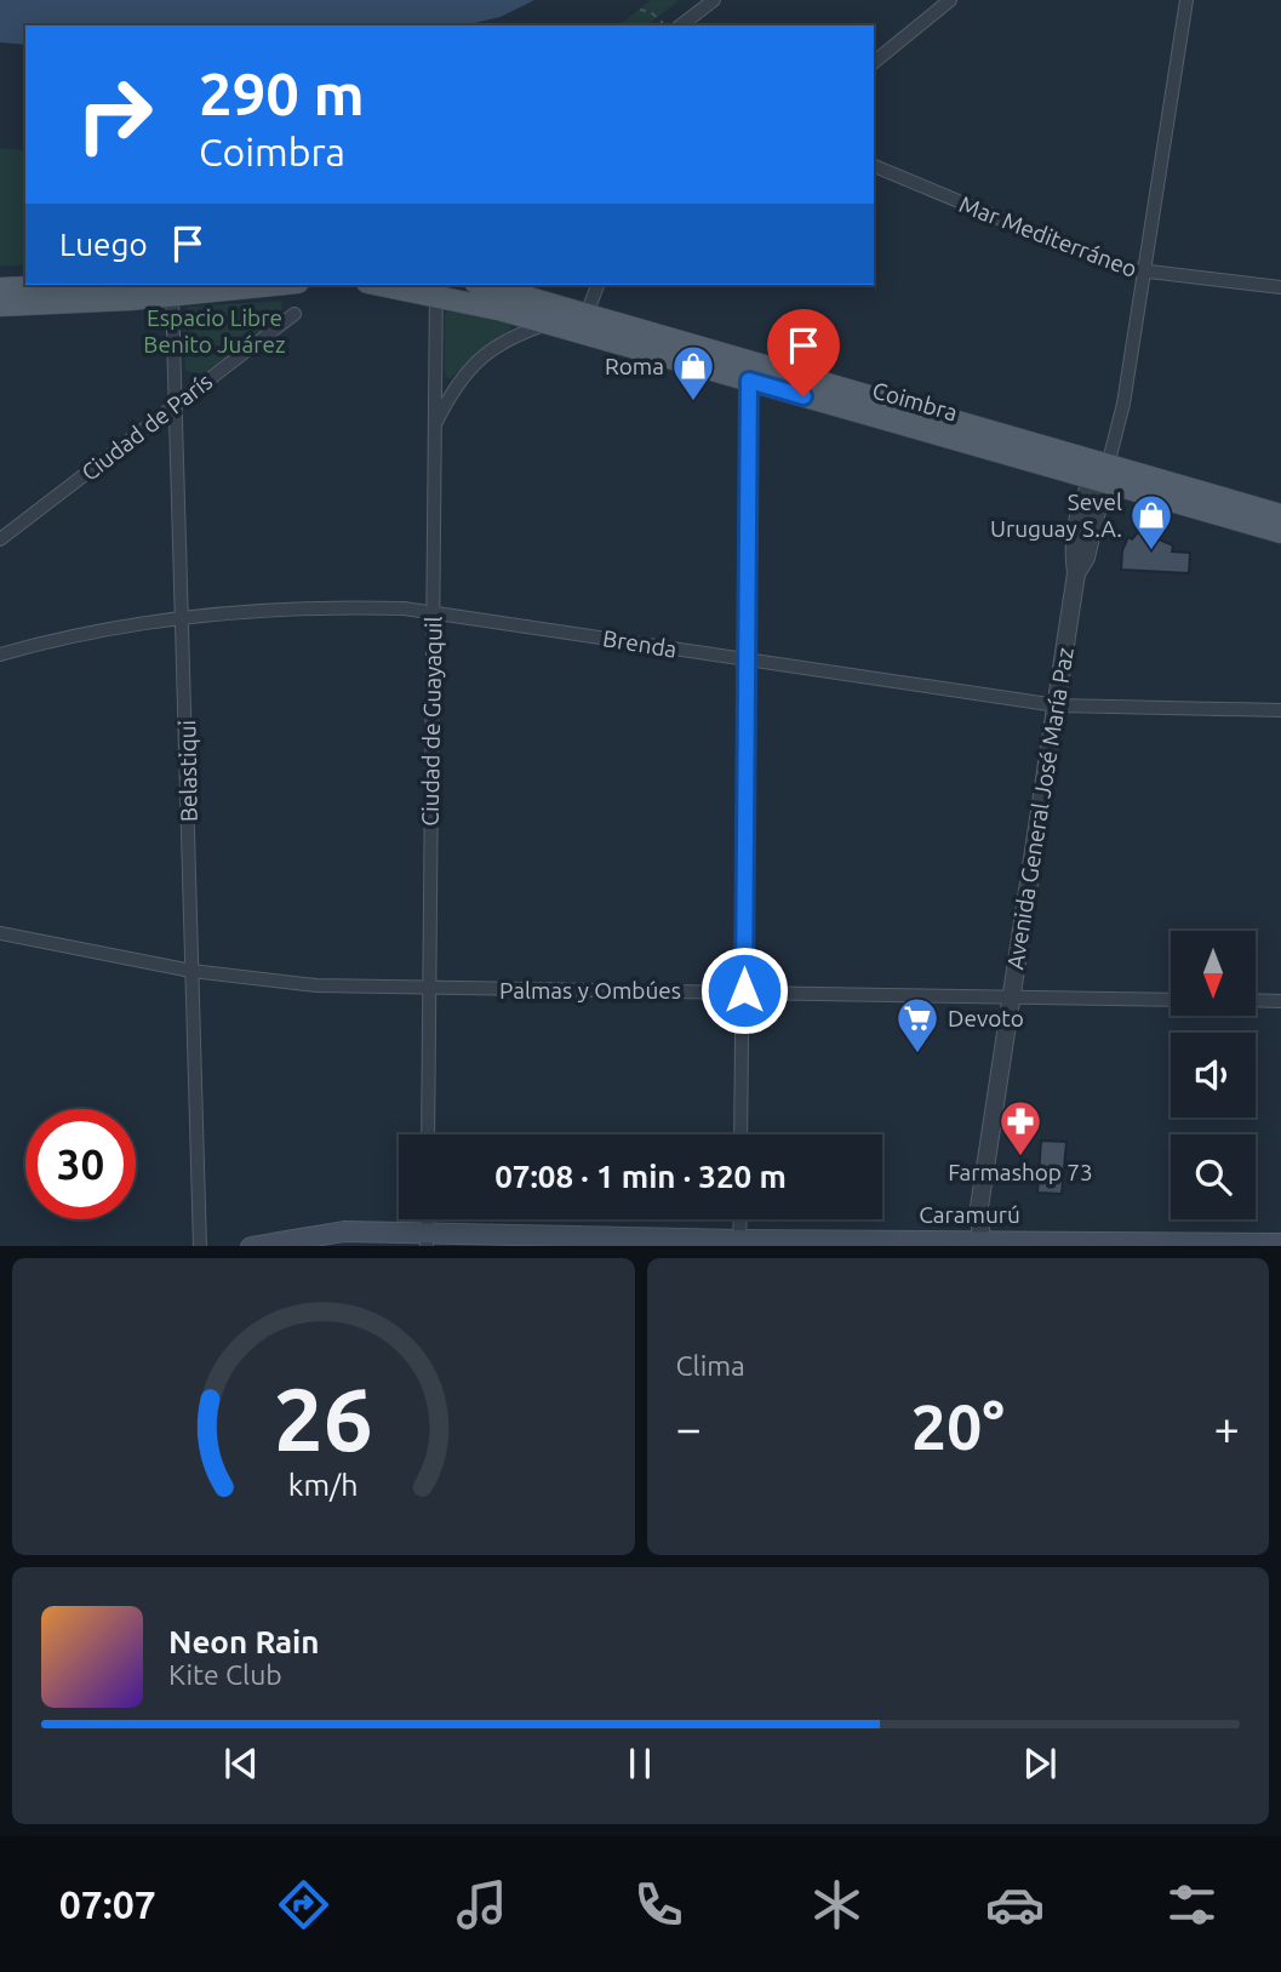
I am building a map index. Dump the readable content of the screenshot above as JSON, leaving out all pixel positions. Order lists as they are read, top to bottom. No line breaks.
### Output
{"streets":{"main road":["Coimbra","Caramurú"],"street":["Mar Mediterráneo","Ciudad de París","Brenda","Ciudad de Guayaquil","Belastiqui","Avenida General José María Paz","Palmas y Ombúes"]},"crossings":[["Mar Mediterráneo","Avenida General José María Paz"],["Coimbra","Ciudad de Guayaquil"],["Coimbra","Avenida General José María Paz"],["Ciudad de París","Belastiqui"],["Brenda","Ciudad de Guayaquil"],["Brenda","Belastiqui"],["Brenda","Avenida General José María Paz"],["Ciudad de Guayaquil","Palmas y Ombúes"],["Belastiqui","Palmas y Ombúes"],["Avenida General José María Paz","Palmas y Ombúes"],["Avenida General José María Paz","Caramurú"]],"parks":["Espacio Libre Benito Juárez"],"places":{"shop":["Roma","Sevel Uruguay S.A."],"supermarket":["Devoto"],"pharmacy":["Farmashop 73"]},"north":"bottom","page":{"turn":["290 m","Coimbra"],"then":"Luego","limit":"30","trip":"07:08 · 1 min · 320 m","tile":"Clima","heat":["−","20°","+"],"song":["Neon Rain","Kite Club"],"tabs":"07:07","gauge":["26","km/h"]}}
